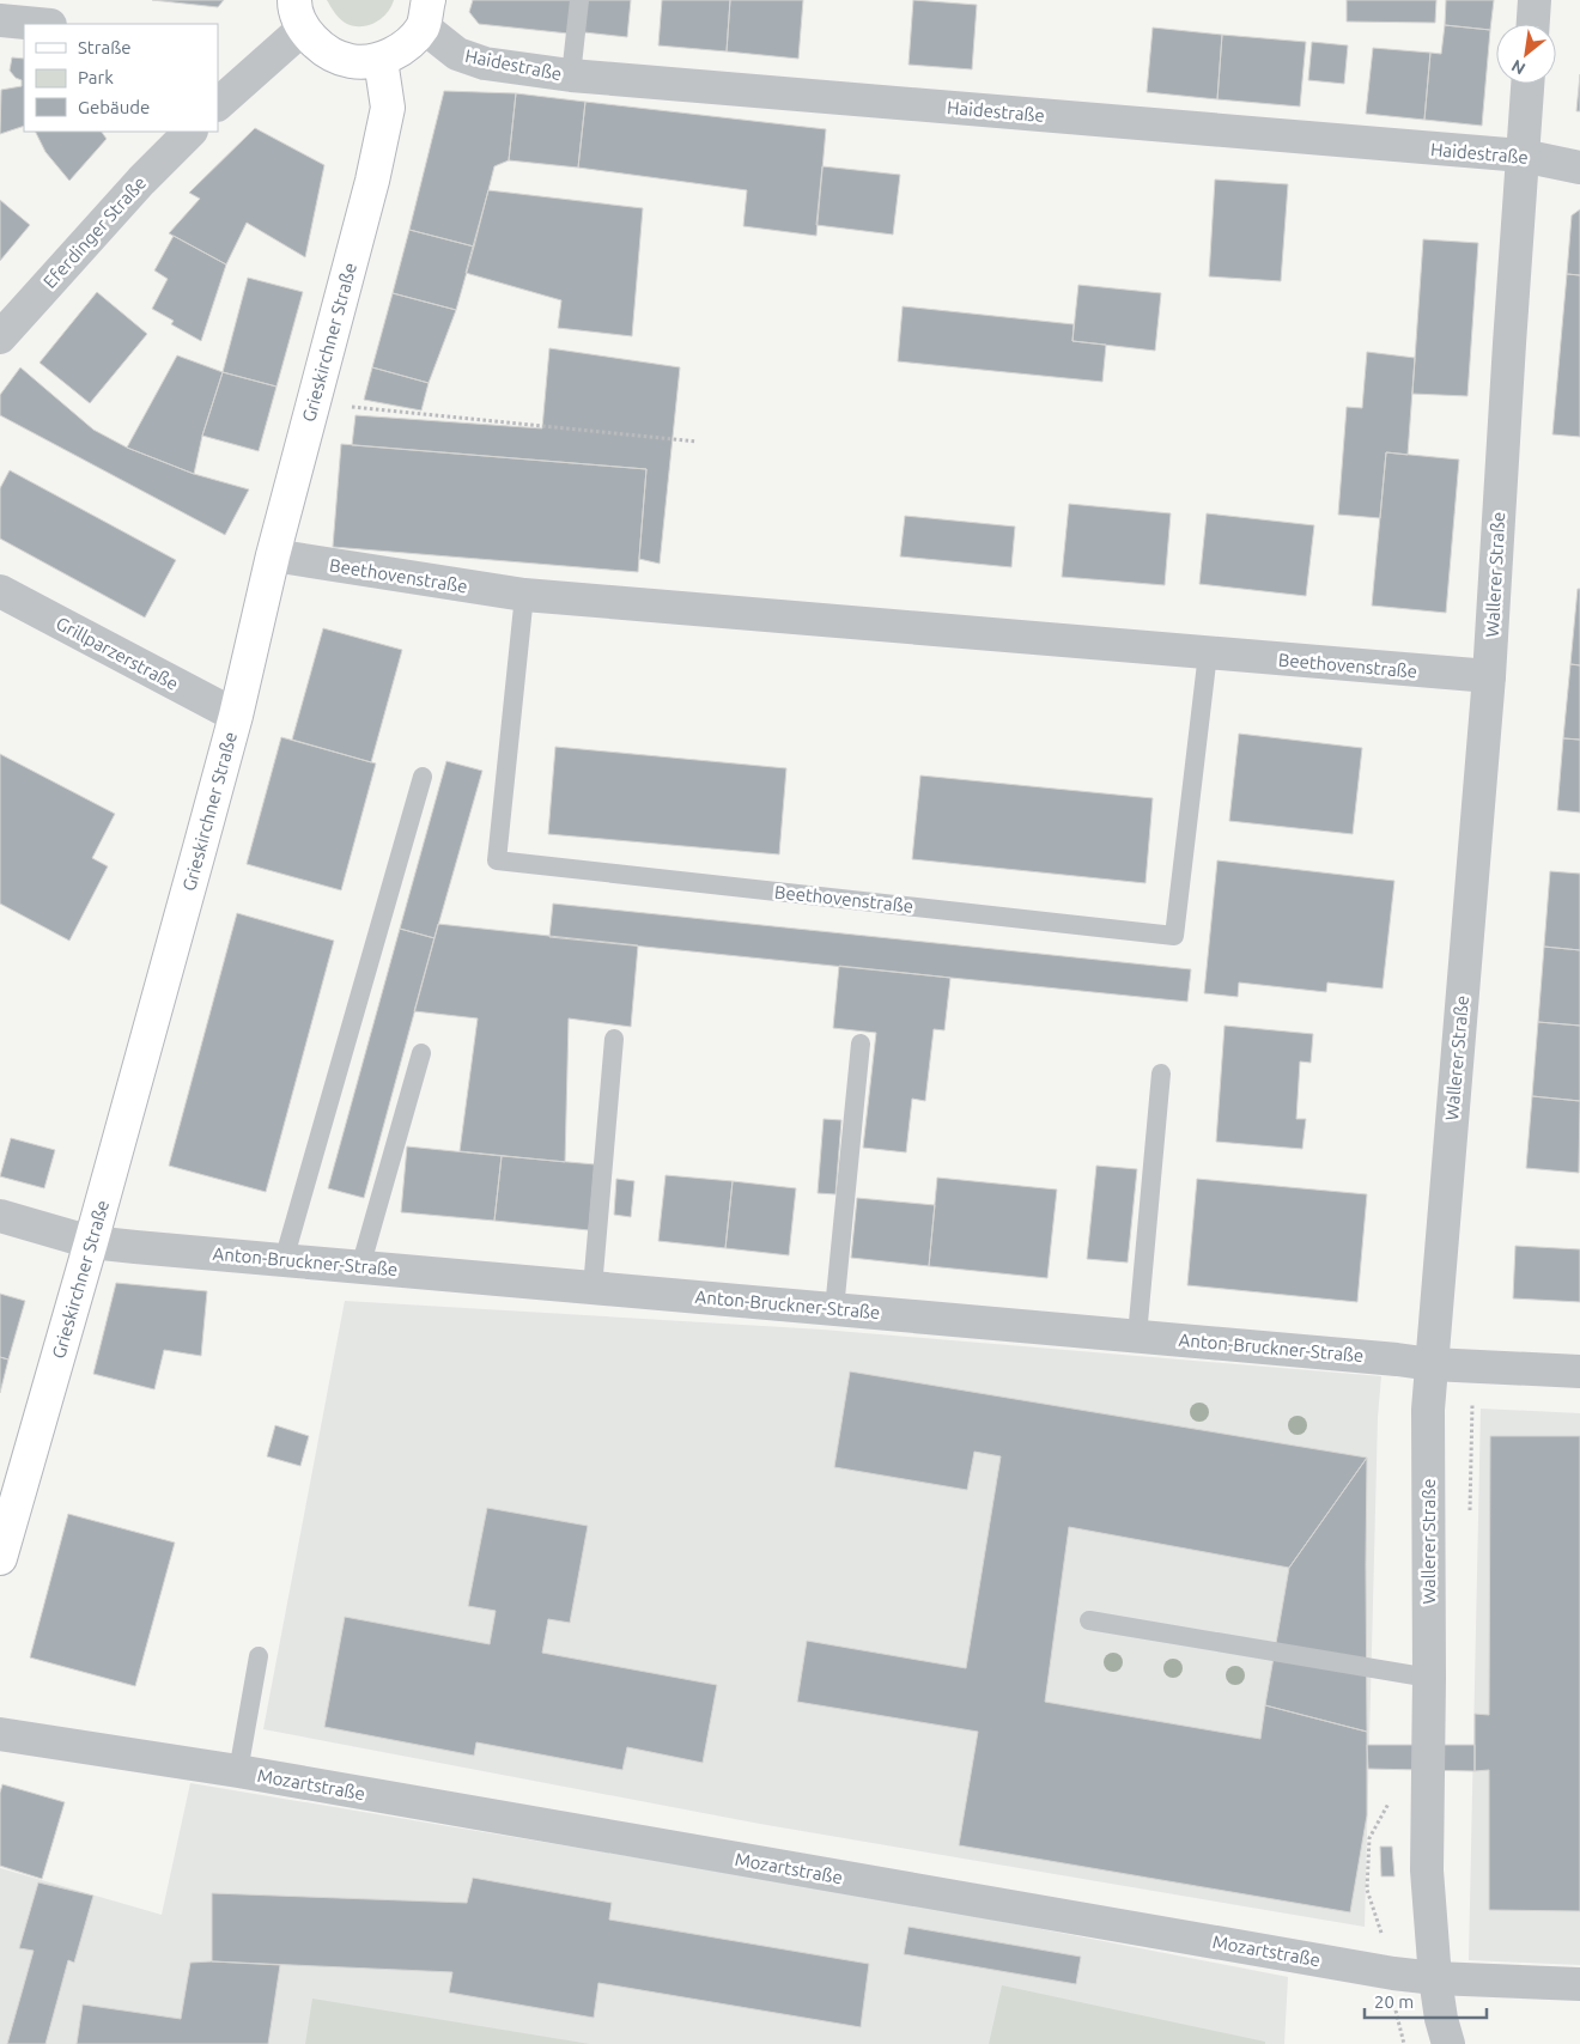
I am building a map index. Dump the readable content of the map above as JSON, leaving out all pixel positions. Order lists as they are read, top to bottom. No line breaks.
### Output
{"streets":{"main road":["Grieskirchner Straße"],"street":["Haidestraße","Eferdinger Straße","Wallerer Straße","Beethovenstraße","Grillparzerstraße","Anton-Bruckner-Straße","Mozartstraße"]},"crossings":[["Haidestraße","Wallerer Straße"],["Grieskirchner Straße","Beethovenstraße"],["Grieskirchner Straße","Grillparzerstraße"],["Grieskirchner Straße","Anton-Bruckner-Straße"],["Wallerer Straße","Beethovenstraße"],["Wallerer Straße","Anton-Bruckner-Straße"],["Wallerer Straße","Mozartstraße"]],"legend":["Straße","Park","Gebäude"],"scale_bar":"20 m","north":"bottom left"}
